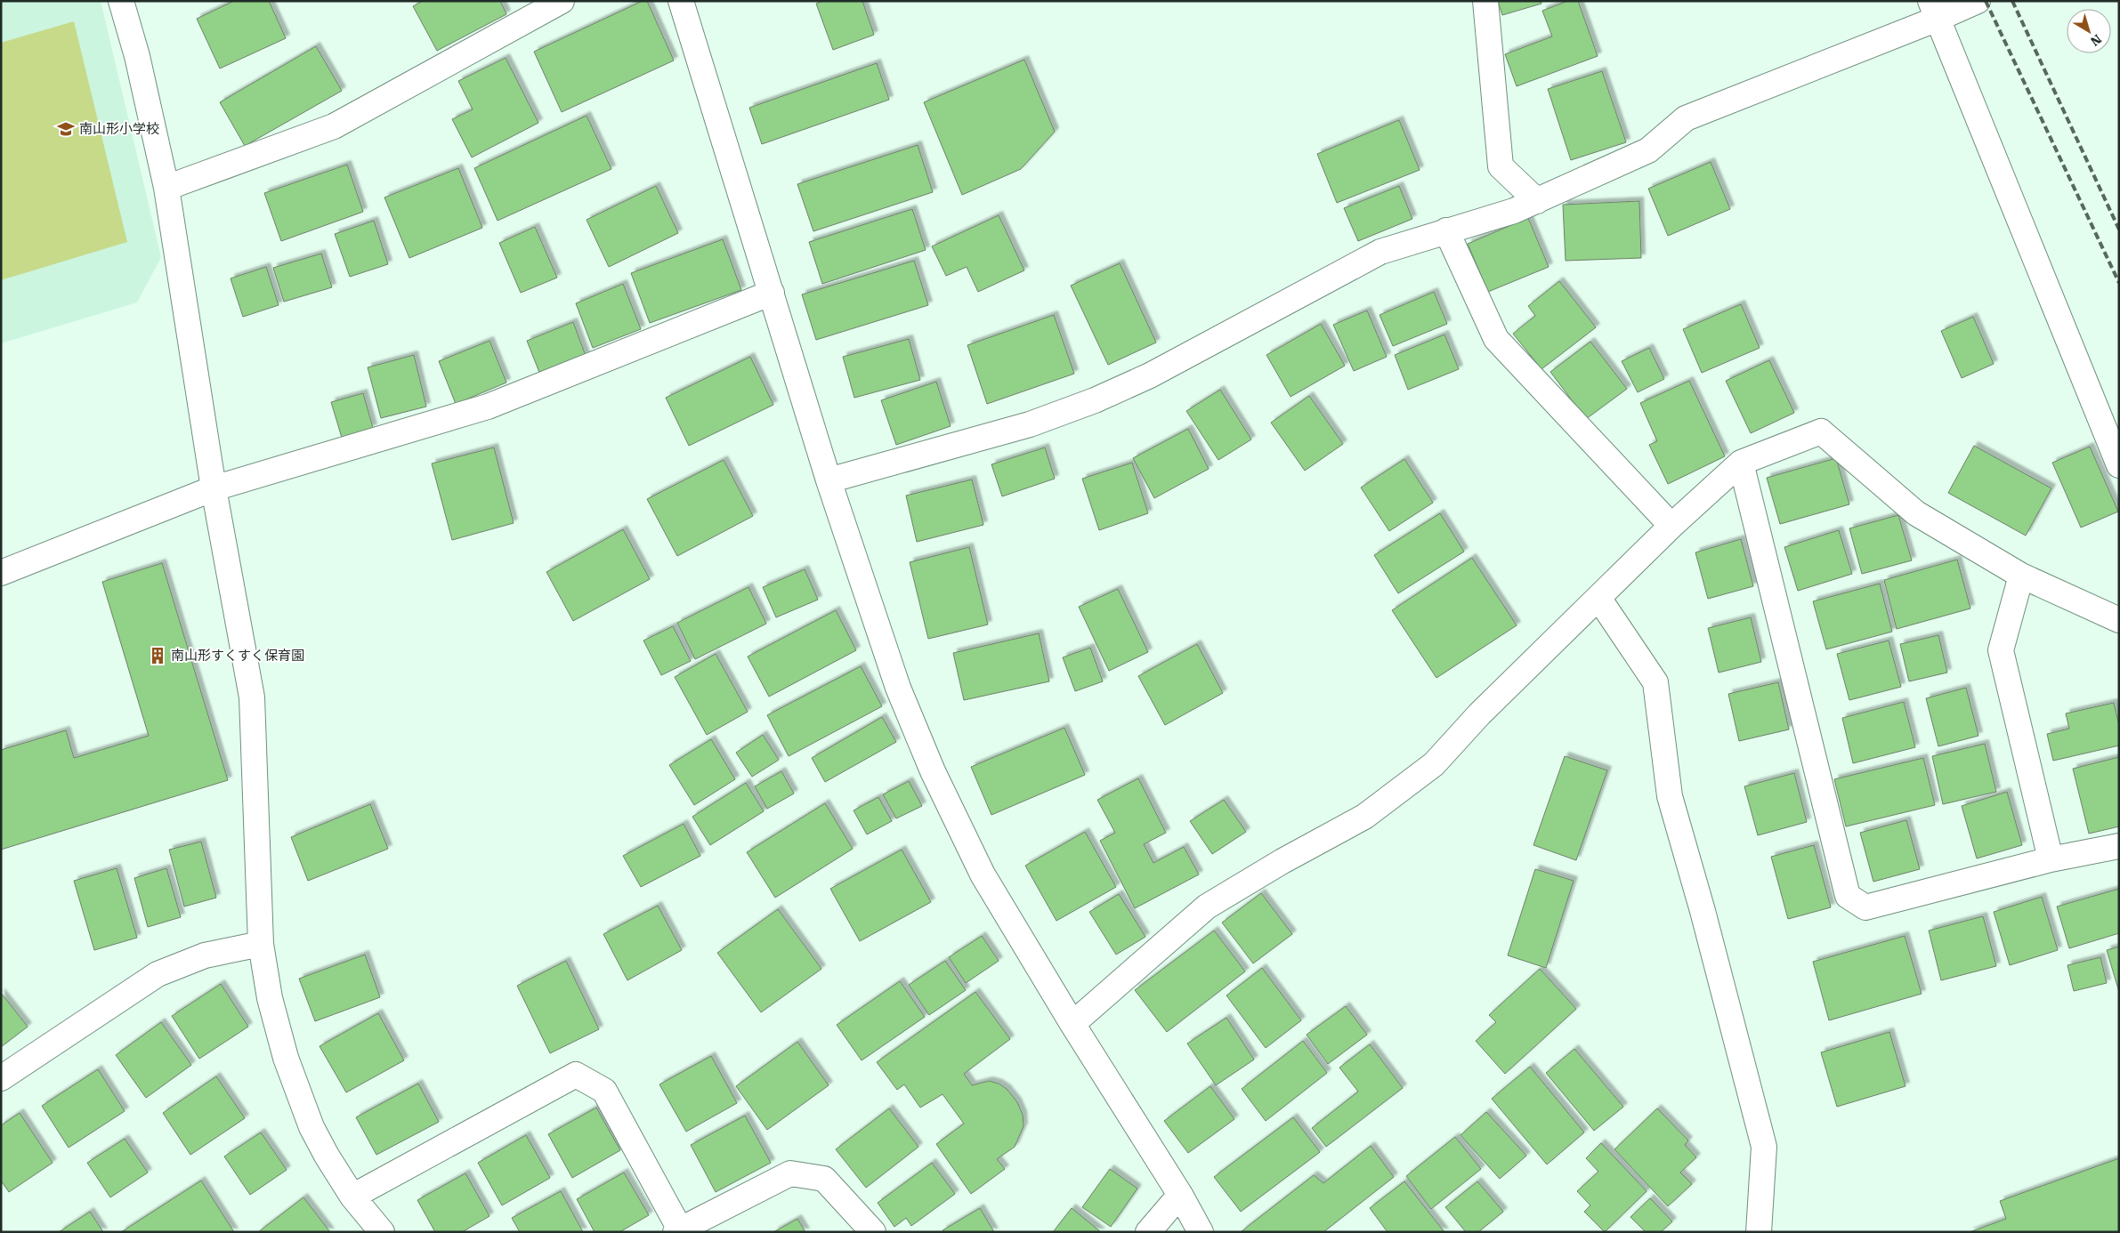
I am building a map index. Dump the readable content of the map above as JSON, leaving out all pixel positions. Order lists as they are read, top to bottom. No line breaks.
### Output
{"places":{"school or university":["南山形小学校"],"building":["南山形すくすく保育園"]},"north":"bottom right"}
